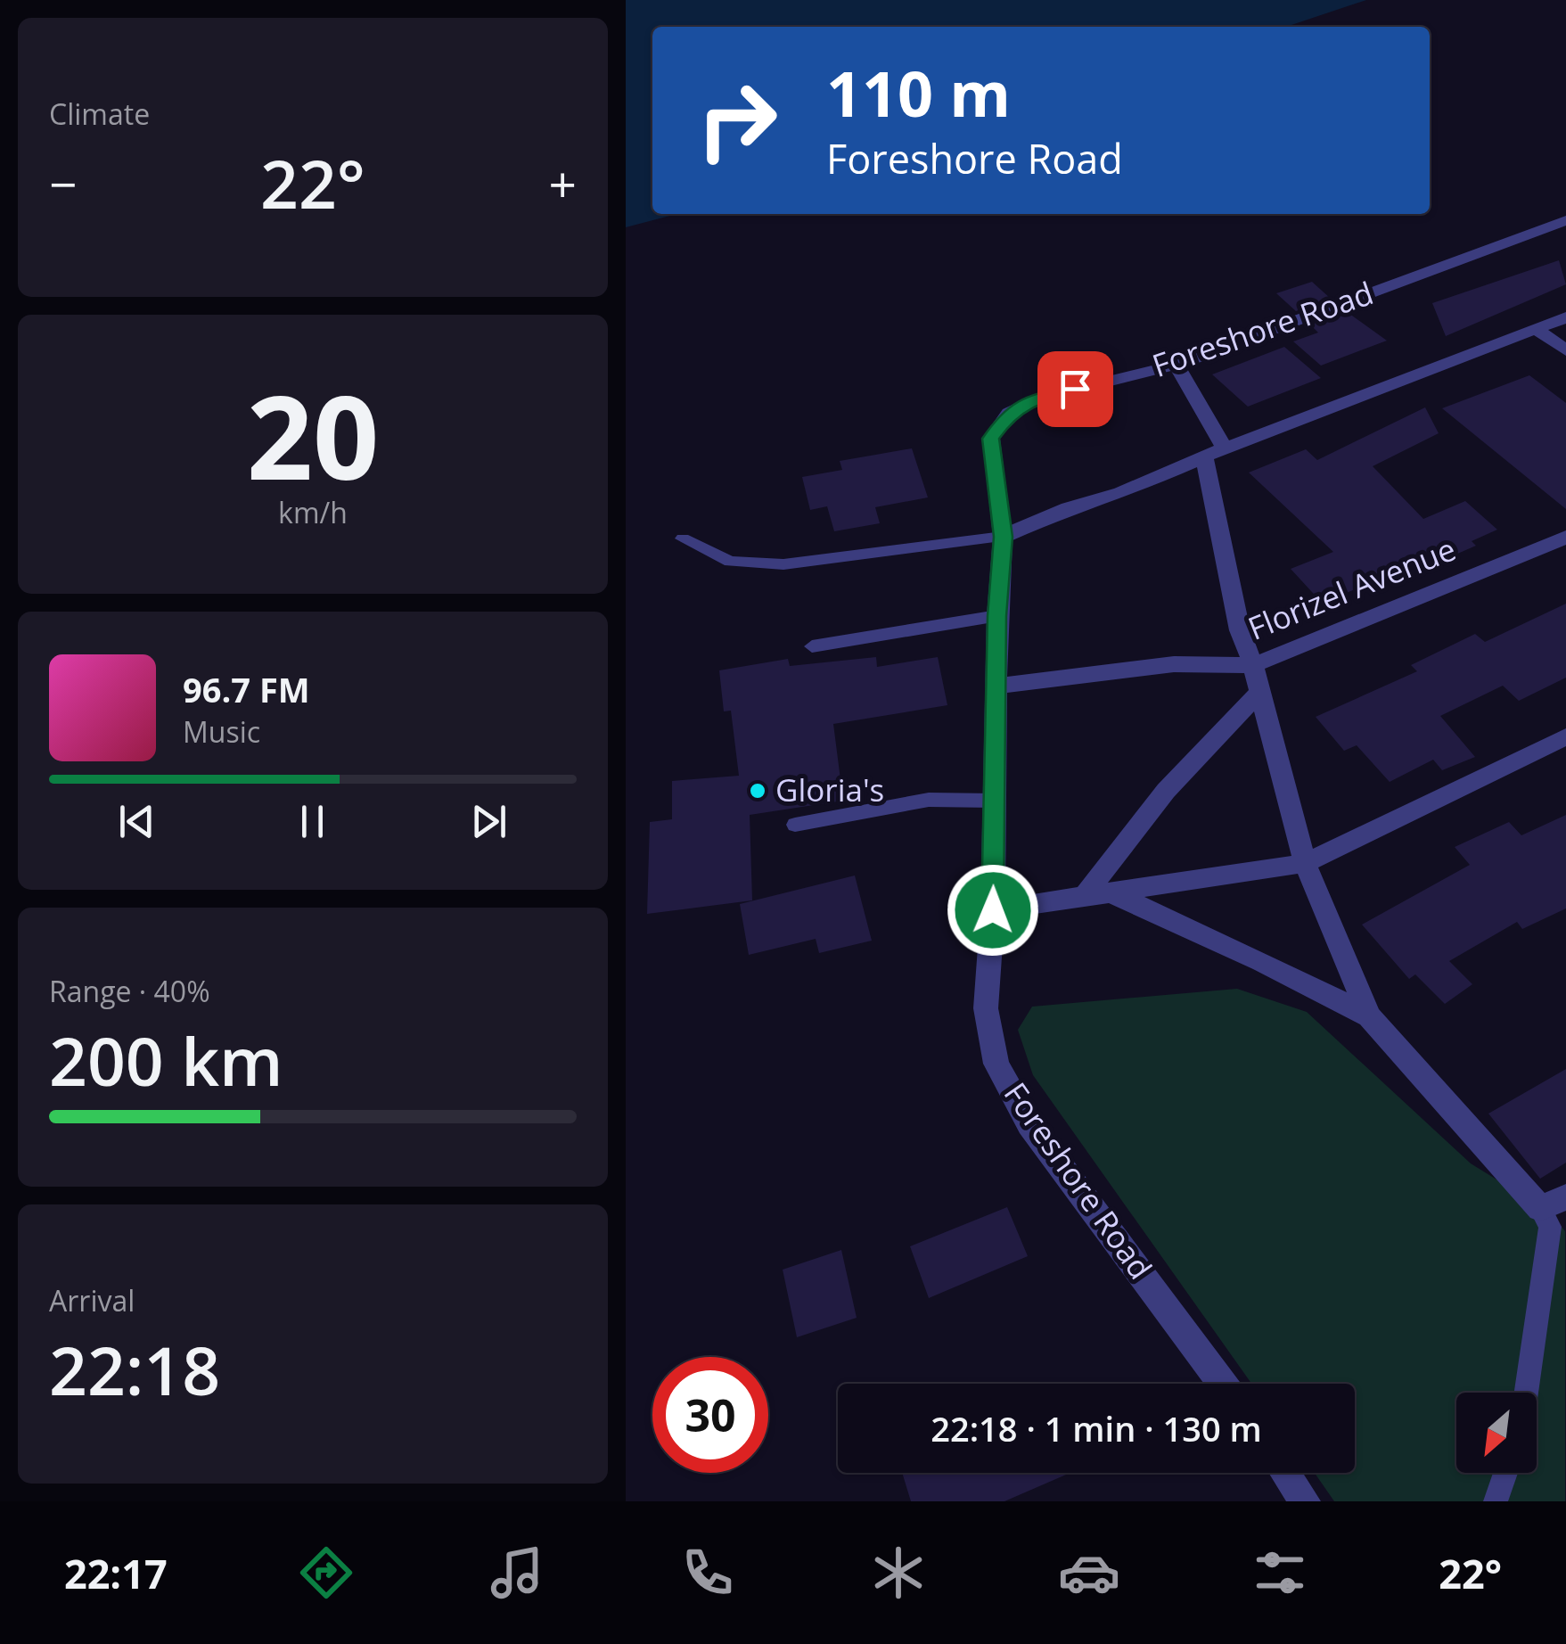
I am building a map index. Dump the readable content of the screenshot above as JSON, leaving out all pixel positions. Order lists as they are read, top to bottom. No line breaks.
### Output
{"streets":{"street":["Foreshore Road","Florizel Avenue"]},"crossings":[["Foreshore Road","Florizel Avenue"]],"places":["Gloria's"],"north":"bottom left","page":{"tile":["Climate",["20","km/h"],["Range · 40%","200 km"],["Arrival","22:18"]],"turn":["110 m","Foreshore Road"],"heat":["−","22°","+"],"song":["96.7 FM","Music"],"limit":"30","trip":"22:18 · 1 min · 130 m","tabs":["22:17","22°"]}}
